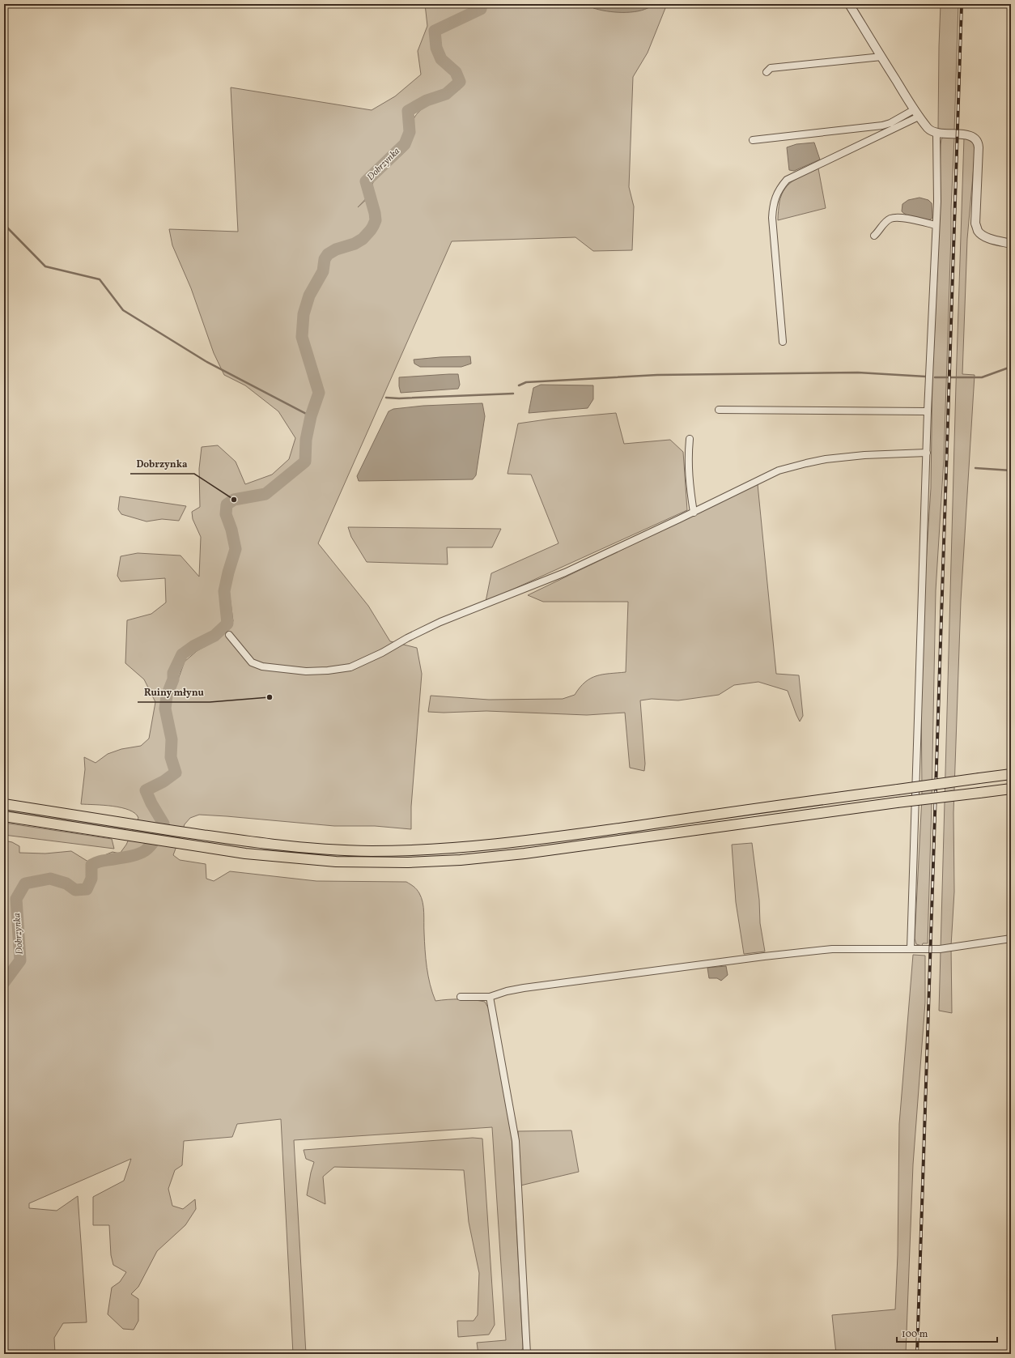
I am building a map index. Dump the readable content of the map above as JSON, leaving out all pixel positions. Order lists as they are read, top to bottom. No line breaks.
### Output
{"water":["Dobrzynka"],"places":["Dobrzynka","Ruiny młynu"],"scale_bar":"100 m"}
